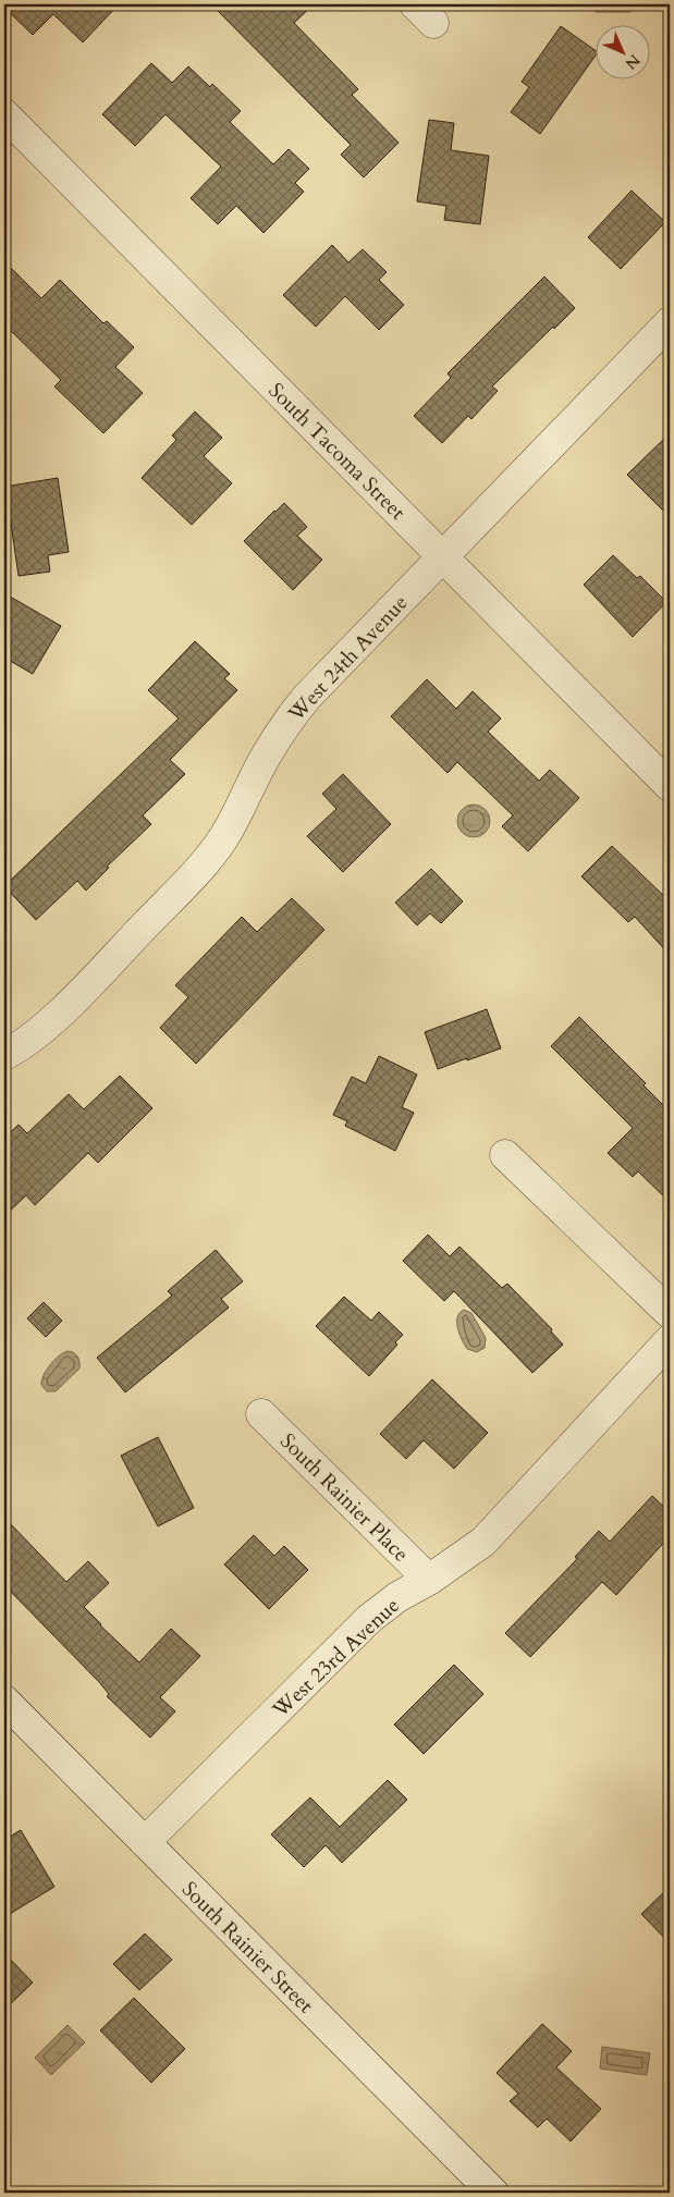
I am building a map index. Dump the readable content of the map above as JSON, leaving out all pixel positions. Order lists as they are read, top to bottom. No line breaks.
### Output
{"streets":{"street":["South Tacoma Street","West 24th Avenue","South Rainier Place","West 23rd Avenue","South Rainier Street"]},"crossings":[["South Tacoma Street","West 24th Avenue"],["South Rainier Place","West 23rd Avenue"],["West 23rd Avenue","South Rainier Street"]],"north":"bottom right"}
